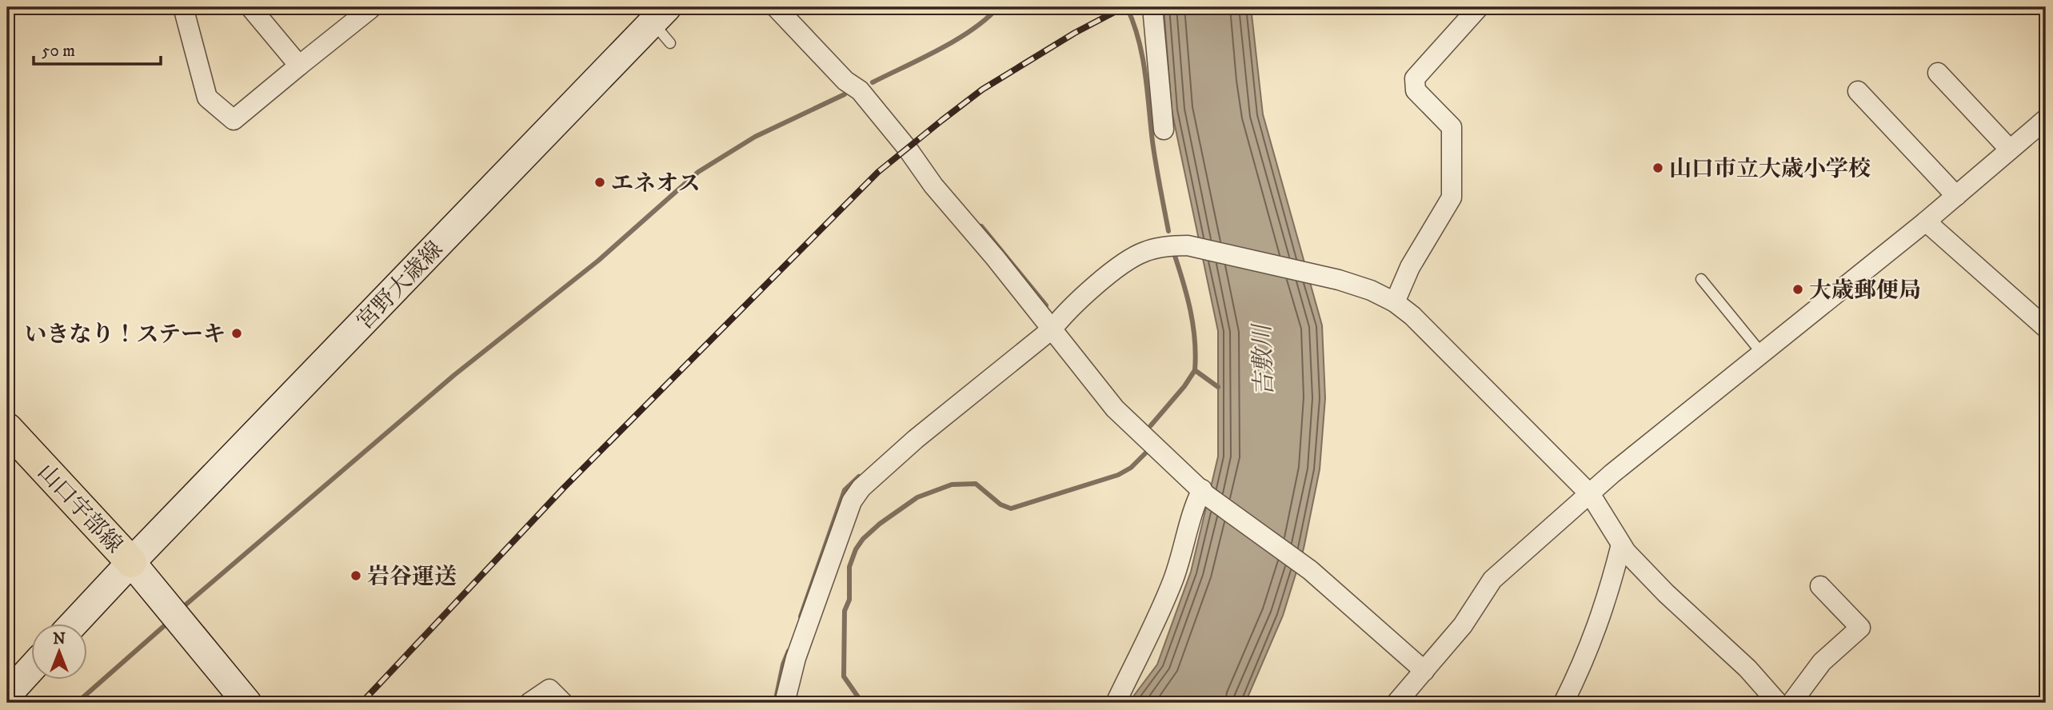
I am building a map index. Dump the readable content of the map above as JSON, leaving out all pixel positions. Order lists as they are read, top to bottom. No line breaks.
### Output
{"streets":{"main road":["宮野大歳線","山口宇部線"]},"crossings":[["宮野大歳線","山口宇部線"]],"water":["吉敷川"],"places":["山口市立大歳小学校","エネオス","大歳郵便局","いきなり！ステーキ","岩谷運送"],"scale_bar":"50 m","north":"top"}
